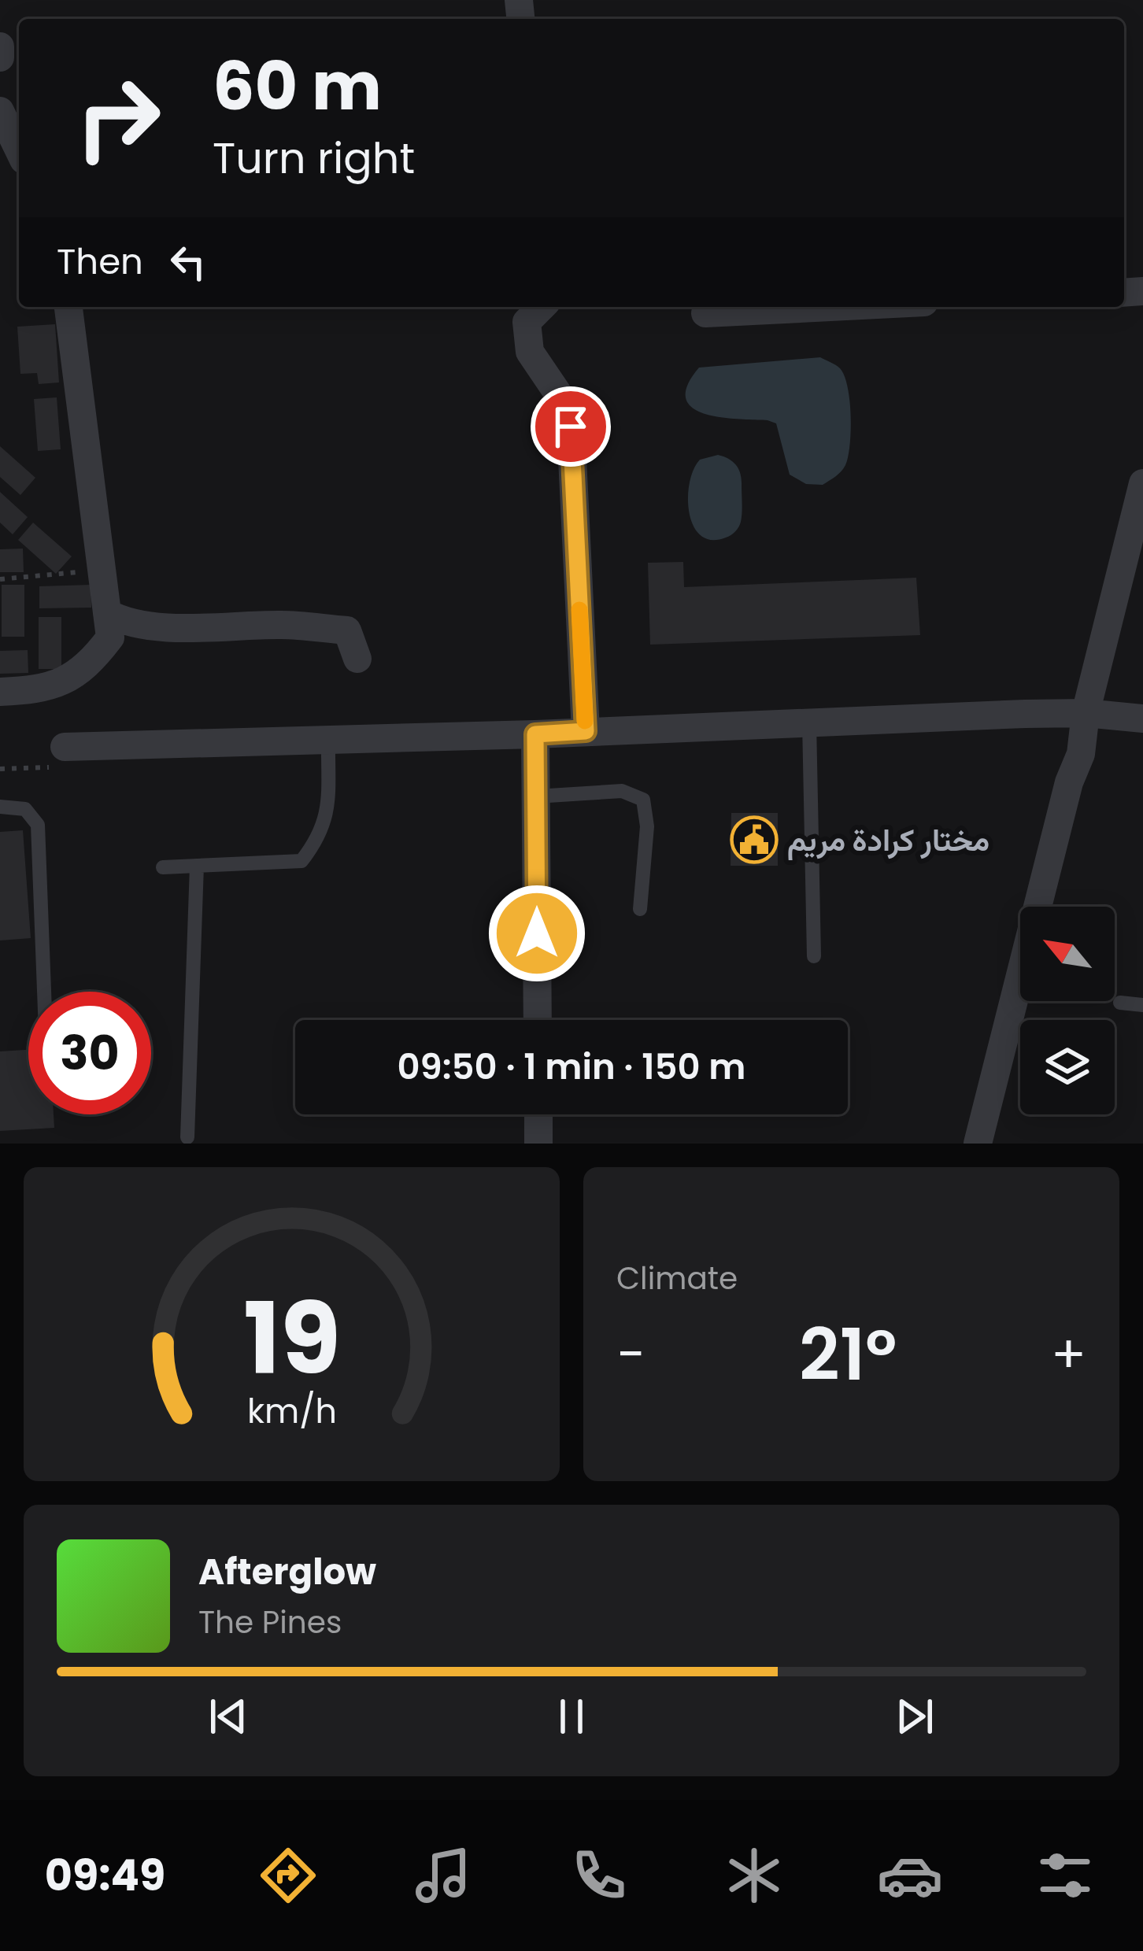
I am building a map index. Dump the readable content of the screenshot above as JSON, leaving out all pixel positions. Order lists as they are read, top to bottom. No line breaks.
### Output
{"places":{"public building":["مختار كرادة مريم"]},"north":"top left","page":{"turn":["60 m","Turn right"],"then":"Then","limit":"30","trip":"09:50 · 1 min · 150 m","tile":"Climate","heat":["−","21°","+"],"song":["Afterglow","The Pines"],"tabs":"09:49","gauge":["19","km/h"]}}
